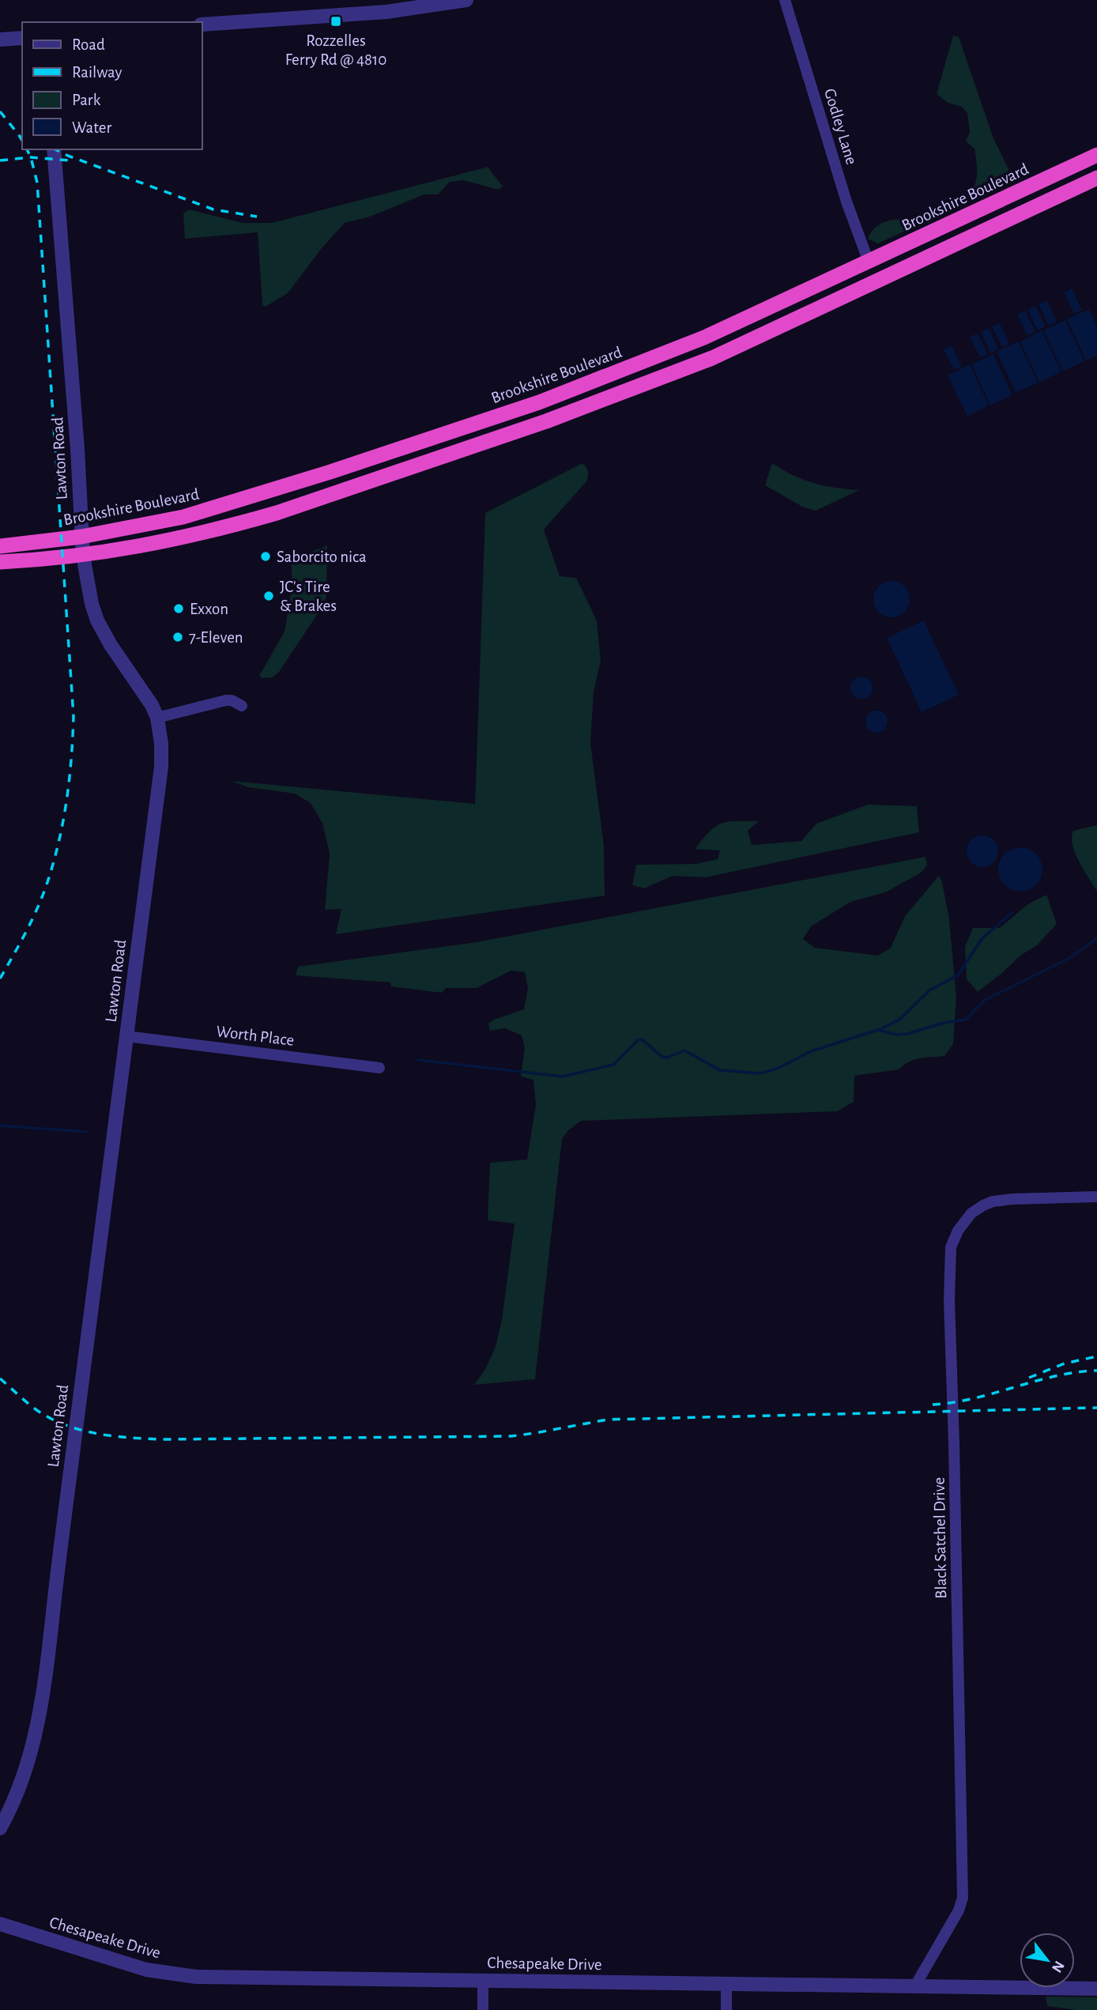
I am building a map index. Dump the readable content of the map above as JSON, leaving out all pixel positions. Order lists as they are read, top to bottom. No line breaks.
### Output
{"streets":{"highway":["Brookshire Boulevard"],"street":["Godley Lane","Lawton Road","Worth Place","Black Satchel Drive","Chesapeake Drive"]},"crossings":[["Godley Lane","Brookshire Boulevard"],["Brookshire Boulevard","Lawton Road"],["Lawton Road","Worth Place"],["Black Satchel Drive","Chesapeake Drive"]],"places":{"transit":["Rozzelles Ferry Rd @ 4810"],"other":["Saborcito nica","JC's Tire & Brakes","Exxon","7-Eleven"]},"legend":["Road","Railway","Park","Water"],"north":"bottom right"}
